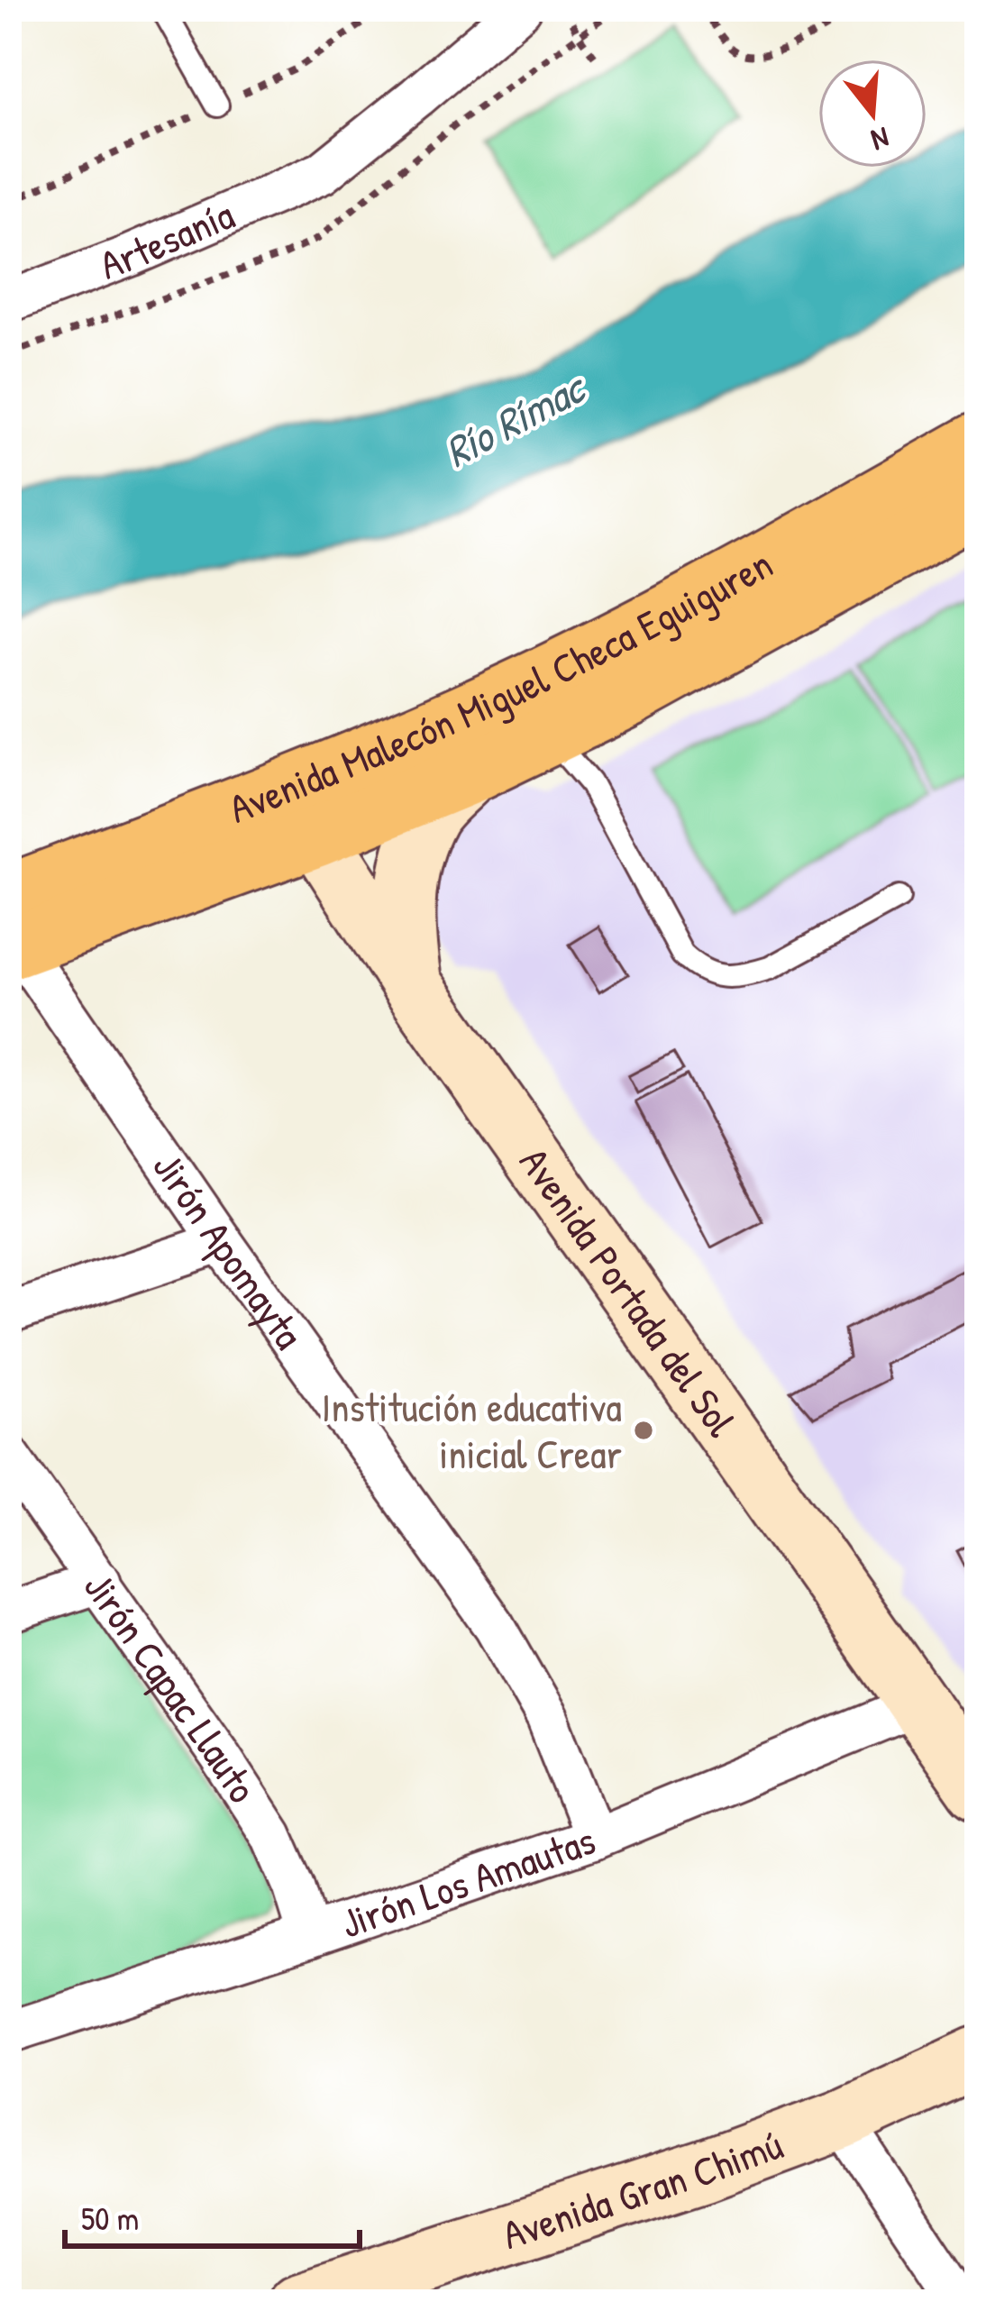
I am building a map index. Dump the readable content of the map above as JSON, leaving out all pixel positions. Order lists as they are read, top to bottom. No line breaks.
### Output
{"streets":{"main road":["Avenida Malecón Miguel Checa Eguiguren"],"street":["Artesanía","Jirón Apomayta","Avenida Portada del Sol","Jirón Capac Llauto","Jirón Los Amautas","Avenida Gran Chimú"]},"crossings":[["Avenida Malecón Miguel Checa Eguiguren","Jirón Apomayta"],["Avenida Malecón Miguel Checa Eguiguren","Avenida Portada del Sol"],["Jirón Apomayta","Jirón Los Amautas"],["Avenida Portada del Sol","Jirón Los Amautas"],["Jirón Capac Llauto","Jirón Los Amautas"]],"water":["Río Rímac"],"places":["Institución educativa inicial Crear"],"scale_bar":"50 m","north":"bottom"}
